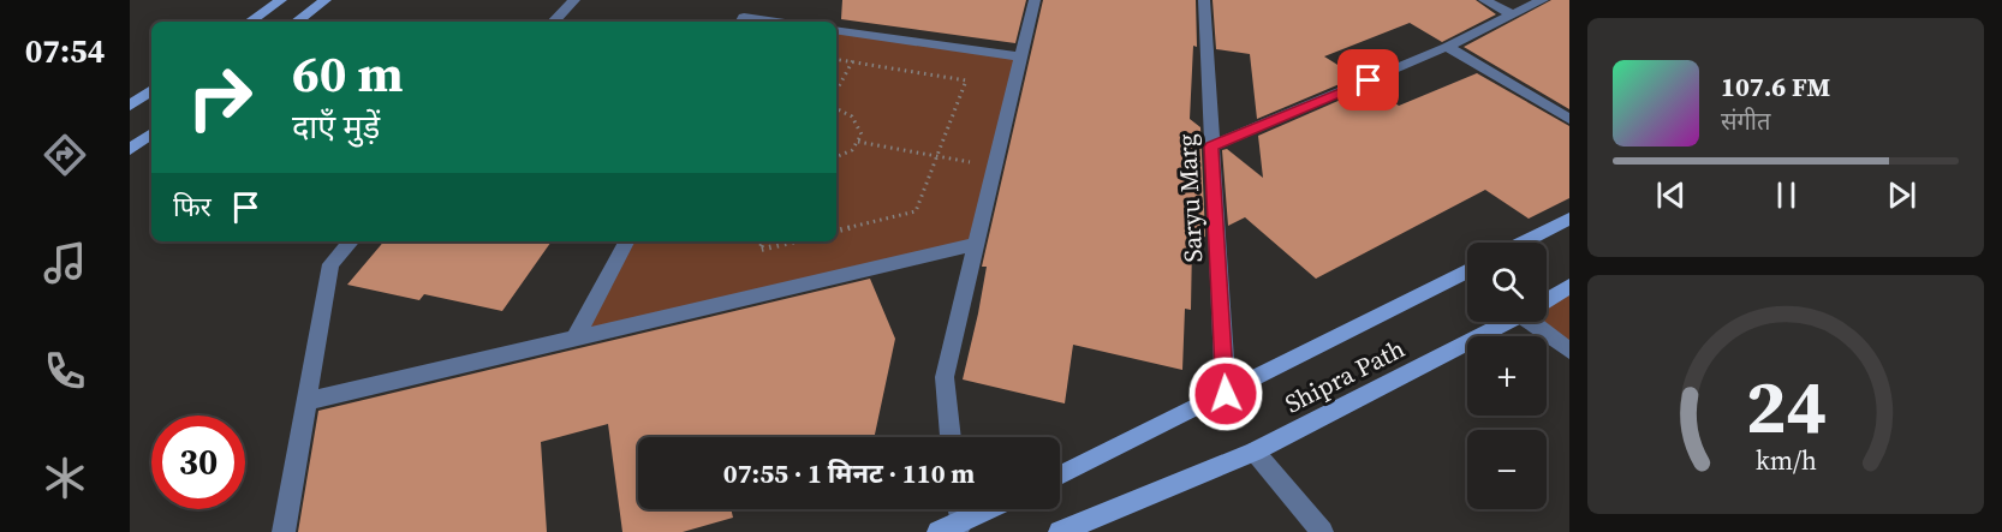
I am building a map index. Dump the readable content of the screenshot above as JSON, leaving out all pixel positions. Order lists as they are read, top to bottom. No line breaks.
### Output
{"streets":{"street":["Saryu Marg","Shipra Path"]},"crossings":[["Saryu Marg","Shipra Path"]],"page":{"tabs":"07:54","turn":["60 m","दाएँ मुड़ें"],"song":["107.6 FM","संगीत"],"then":"फिर","map_buttons":["+","−"],"limit":"30","trip":"07:55 · 1 मिनट · 110 m","gauge":["24","km/h"]}}
